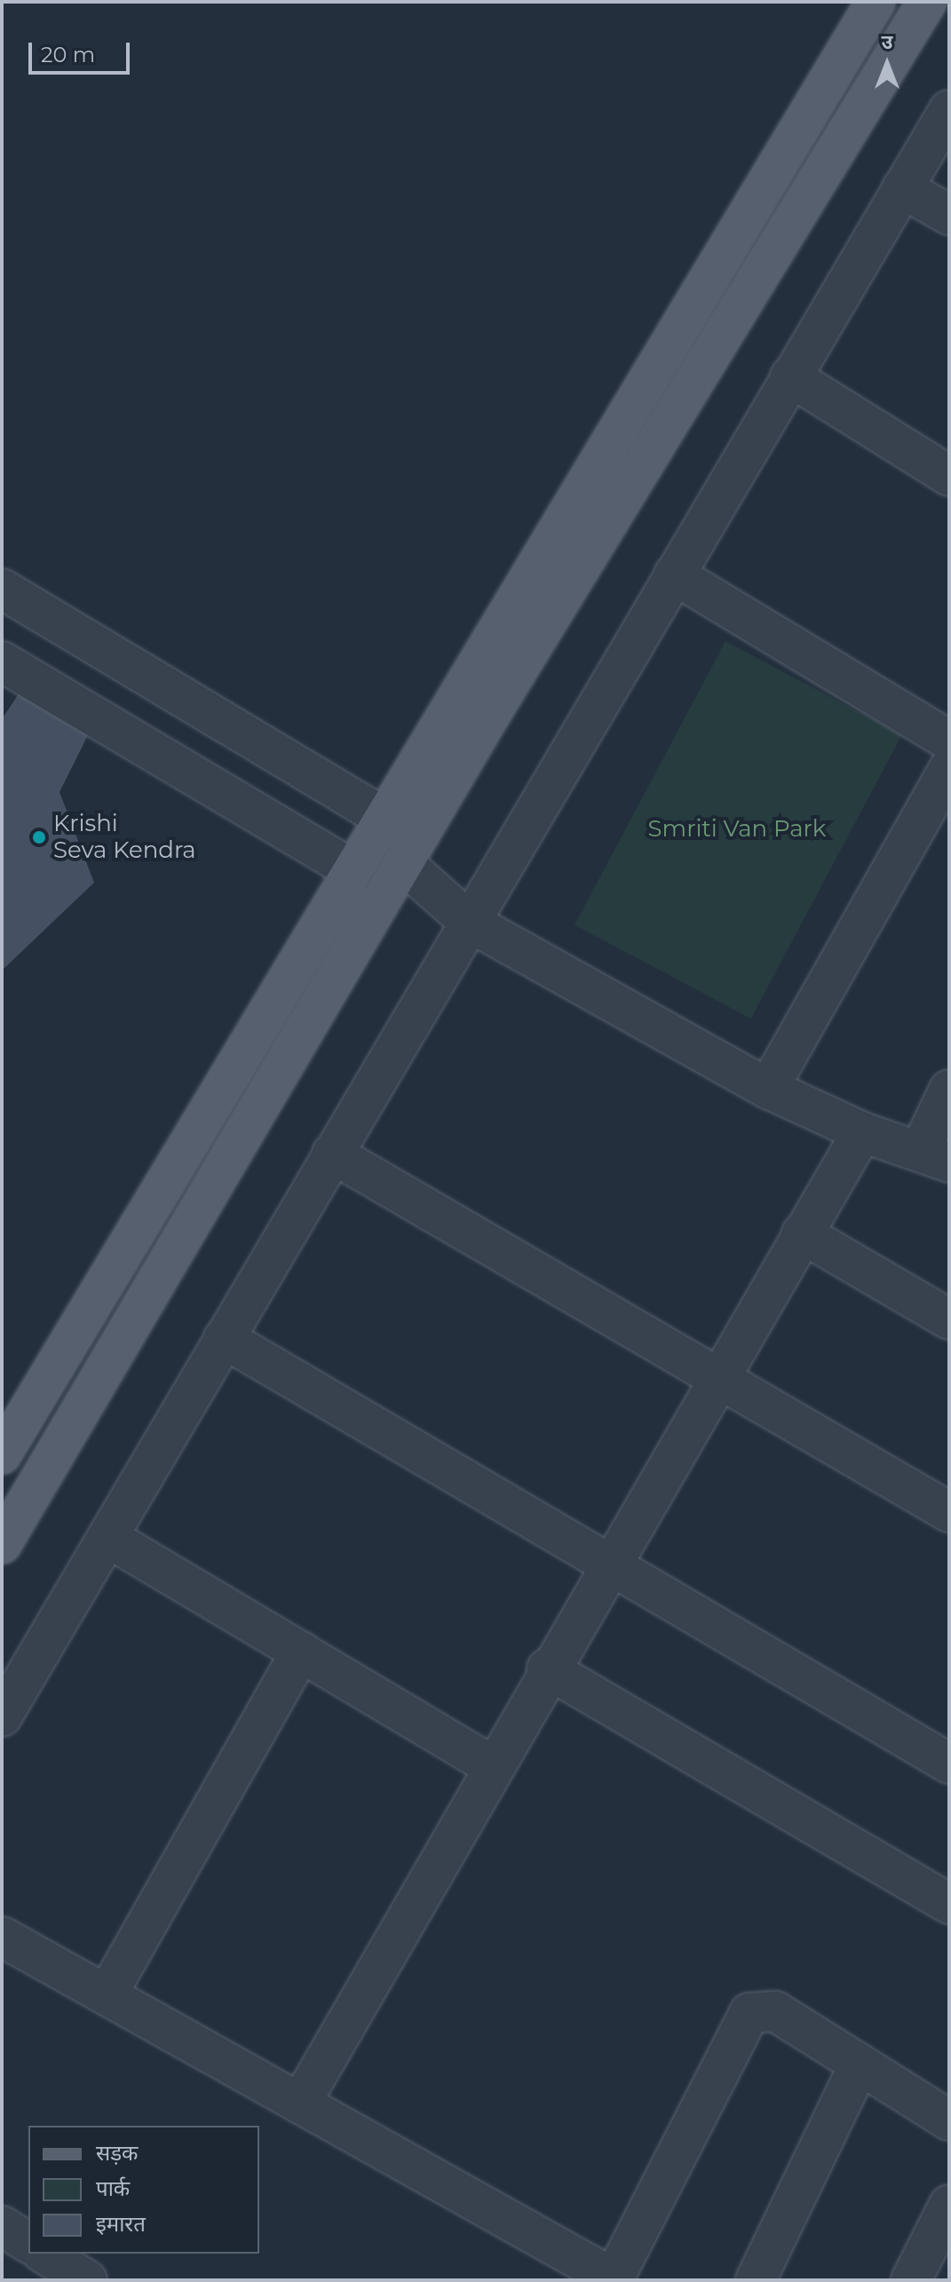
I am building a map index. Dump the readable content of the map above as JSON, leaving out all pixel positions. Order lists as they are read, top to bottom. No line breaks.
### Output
{"parks":["Smriti Van Park"],"places":["Krishi Seva Kendra"],"legend":["सड़क","पार्क","इमारत"],"scale_bar":"20 m","north":"top"}
